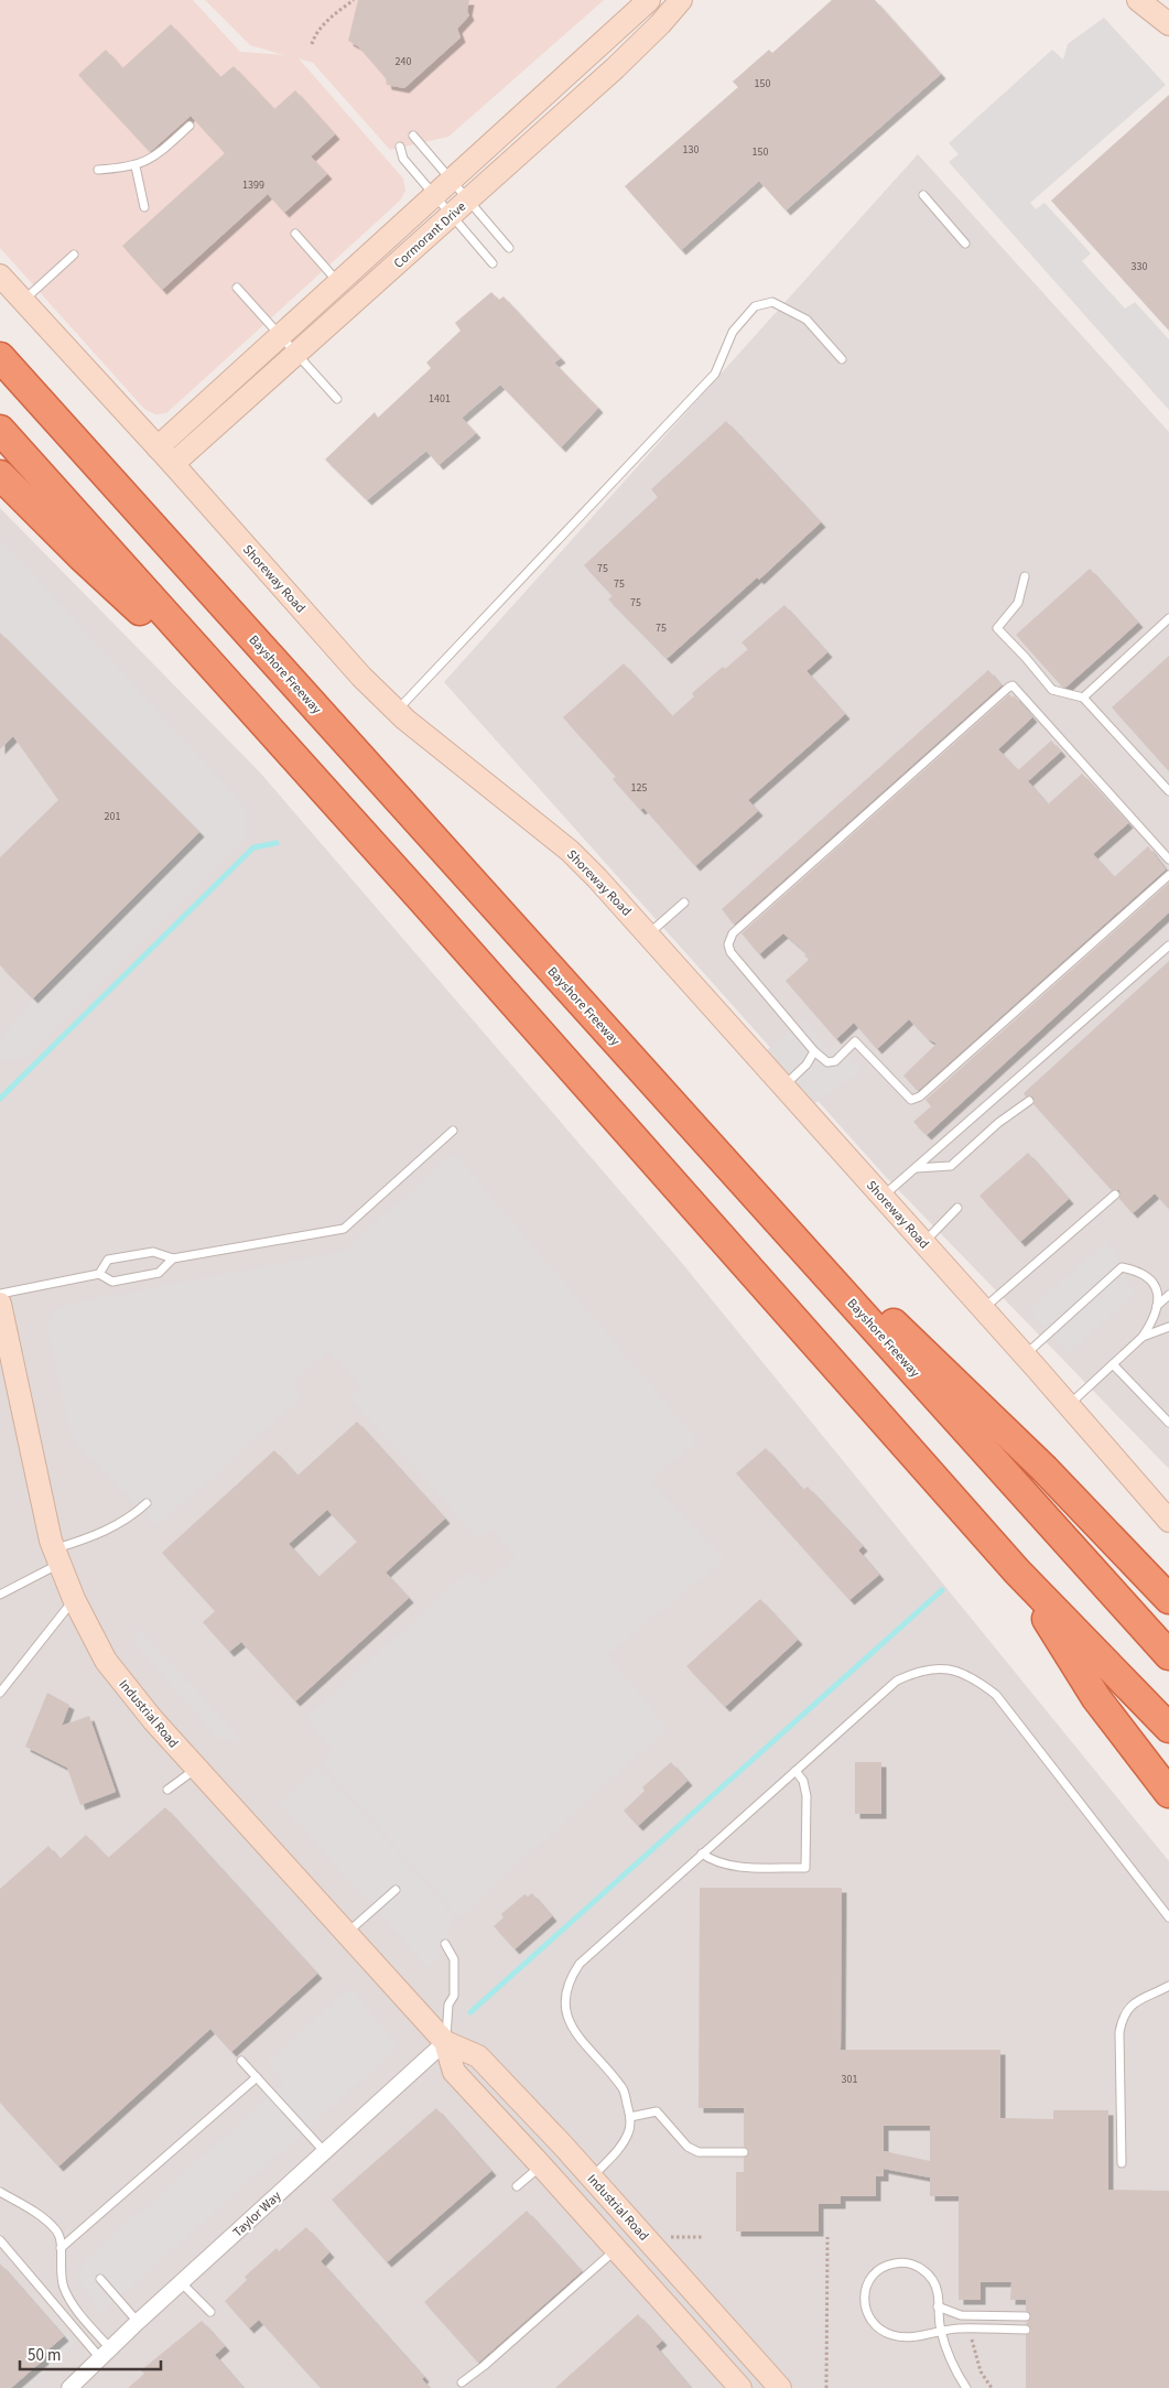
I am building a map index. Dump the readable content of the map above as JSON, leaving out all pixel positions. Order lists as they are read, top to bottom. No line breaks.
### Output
{"streets":{"highway":["Bayshore Freeway"],"street":["Cormorant Drive","Shoreway Road","Industrial Road","Taylor Way"]},"crossings":[["Cormorant Drive","Shoreway Road"],["Industrial Road","Taylor Way"]],"house_numbers":["240","150","130","150","1399","330","1401","75","75","75","75","125","201","301"],"scale_bar":"50 m"}
